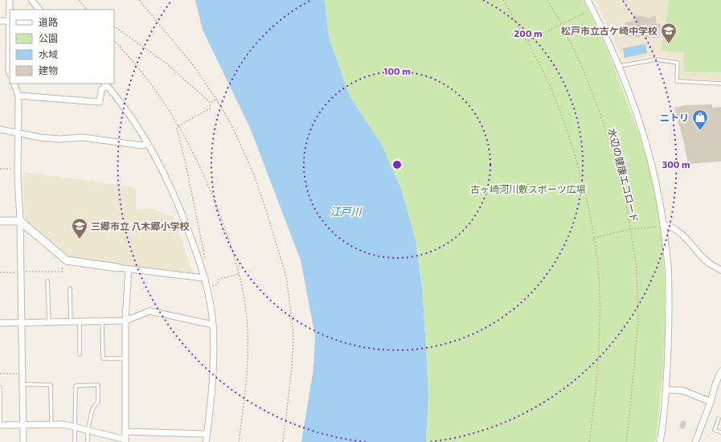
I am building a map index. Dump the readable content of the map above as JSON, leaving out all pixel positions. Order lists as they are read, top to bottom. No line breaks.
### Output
{"streets":{"path":["水辺の健康エコロード"]},"water":["江戸川"],"parks":["古ヶ崎河川敷スポーツ広場"],"places":{"school or university":["松戸市立古ケ崎中学校","三郷市立 八木郷小学校"],"shop":["ニトリ"]},"legend":["道路","公園","水域","建物"],"rings":["200 m","100 m","300 m"]}
